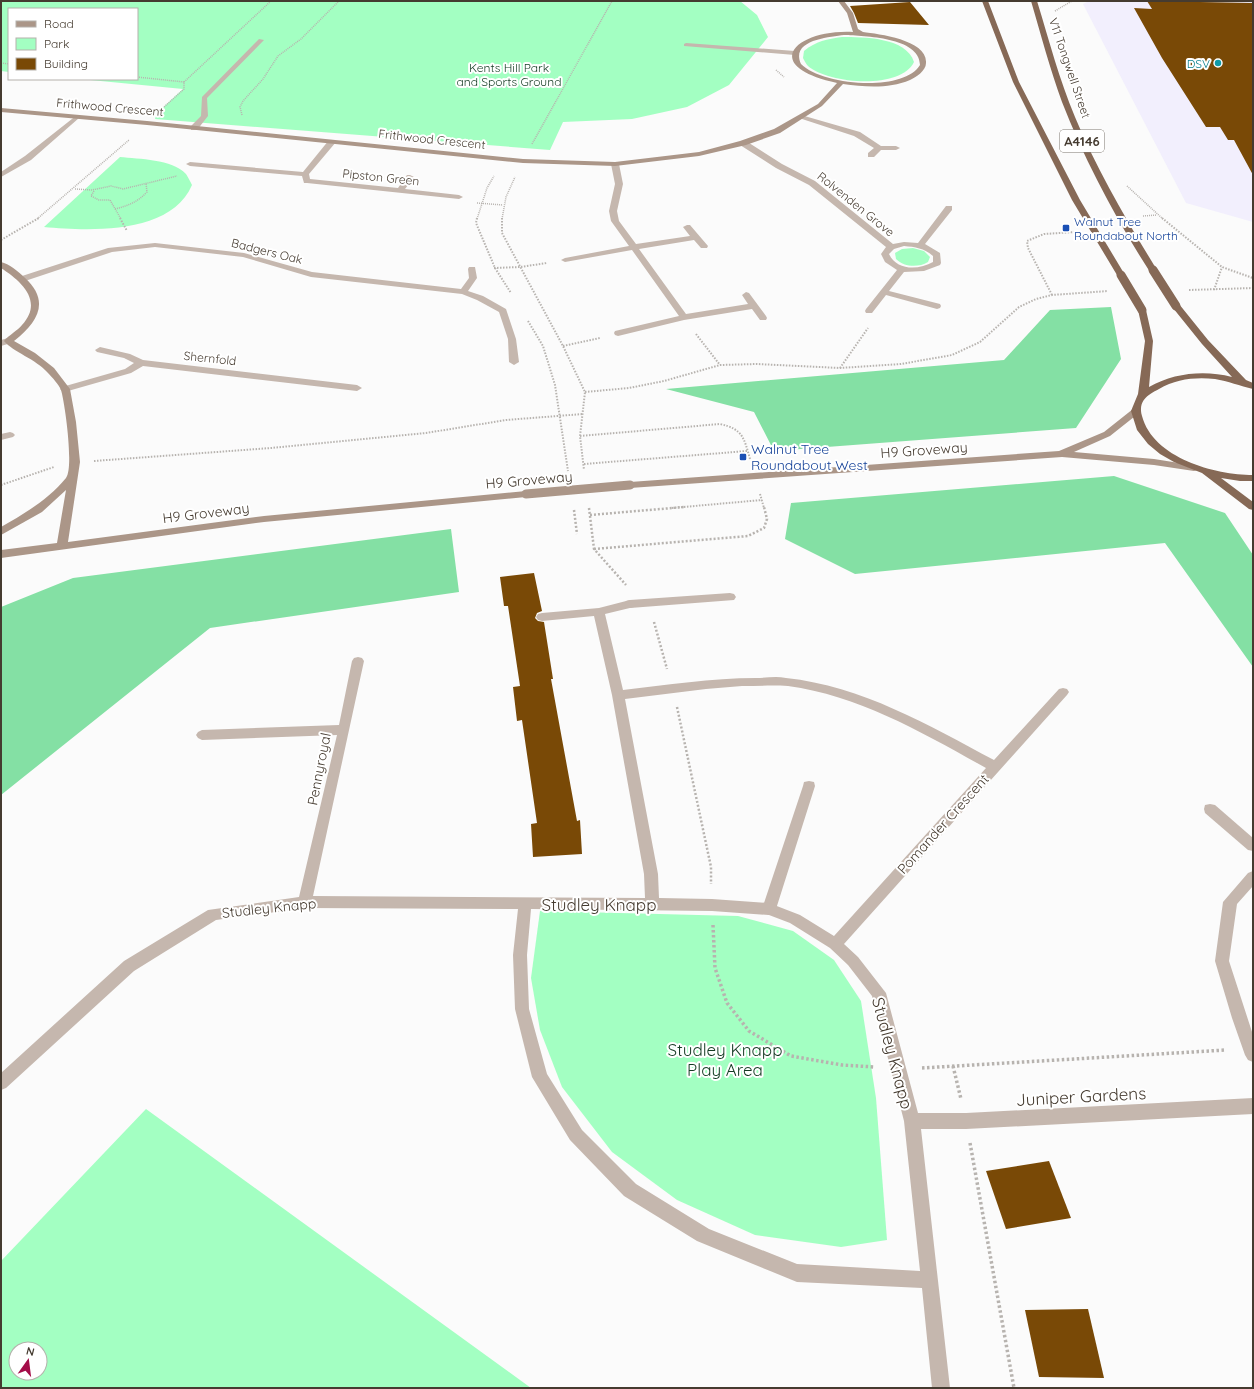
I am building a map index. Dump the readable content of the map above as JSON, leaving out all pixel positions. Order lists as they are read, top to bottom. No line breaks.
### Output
{"streets":{"highway":["V11 Tongwell Street","A4146"],"street":["Frithwood Crescent","Pipston Green","Rolvenden Grove","Badgers Oak","Shernfold","H9 Groveway","Pennyroyal","Pomander Crescent","Studley Knapp","Juniper Gardens"]},"crossings":[["V11 Tongwell Street","A4146"],["Frithwood Crescent","Rolvenden Grove"],["A4146","H9 Groveway"],["Pennyroyal","Studley Knapp"],["Pomander Crescent","Studley Knapp"],["Studley Knapp","Juniper Gardens"]],"parks":["Kents Hill Park and Sports Ground","Studley Knapp Play Area"],"places":{"other":["DSV"],"transit":["Walnut Tree Roundabout North","Walnut Tree Roundabout West"]},"legend":["Road","Park","Building"],"north":"top"}
